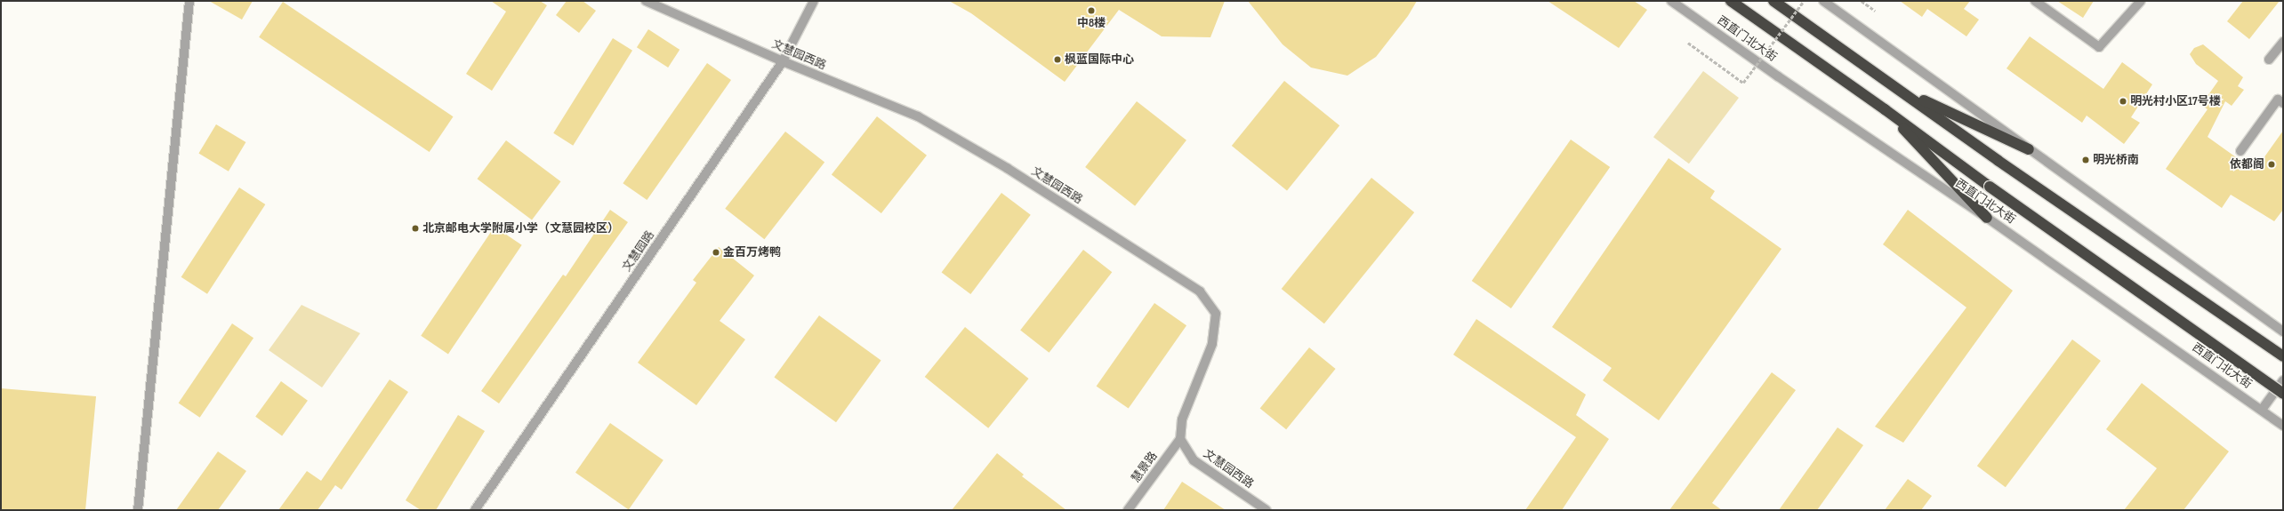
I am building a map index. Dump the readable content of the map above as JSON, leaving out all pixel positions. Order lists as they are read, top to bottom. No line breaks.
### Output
{"streets":{"highway":["西直门北大街"],"street":["文慧园西路","文慧园路","慧景路"]},"crossings":[["文慧园西路","文慧园路"],["文慧园西路","慧景路"]],"places":["中8楼","枫蓝国际中心","明光村小区17号楼","明光桥南","依都阁","北京邮电大学附属小学（文慧园校区）","金百万烤鸭"]}
